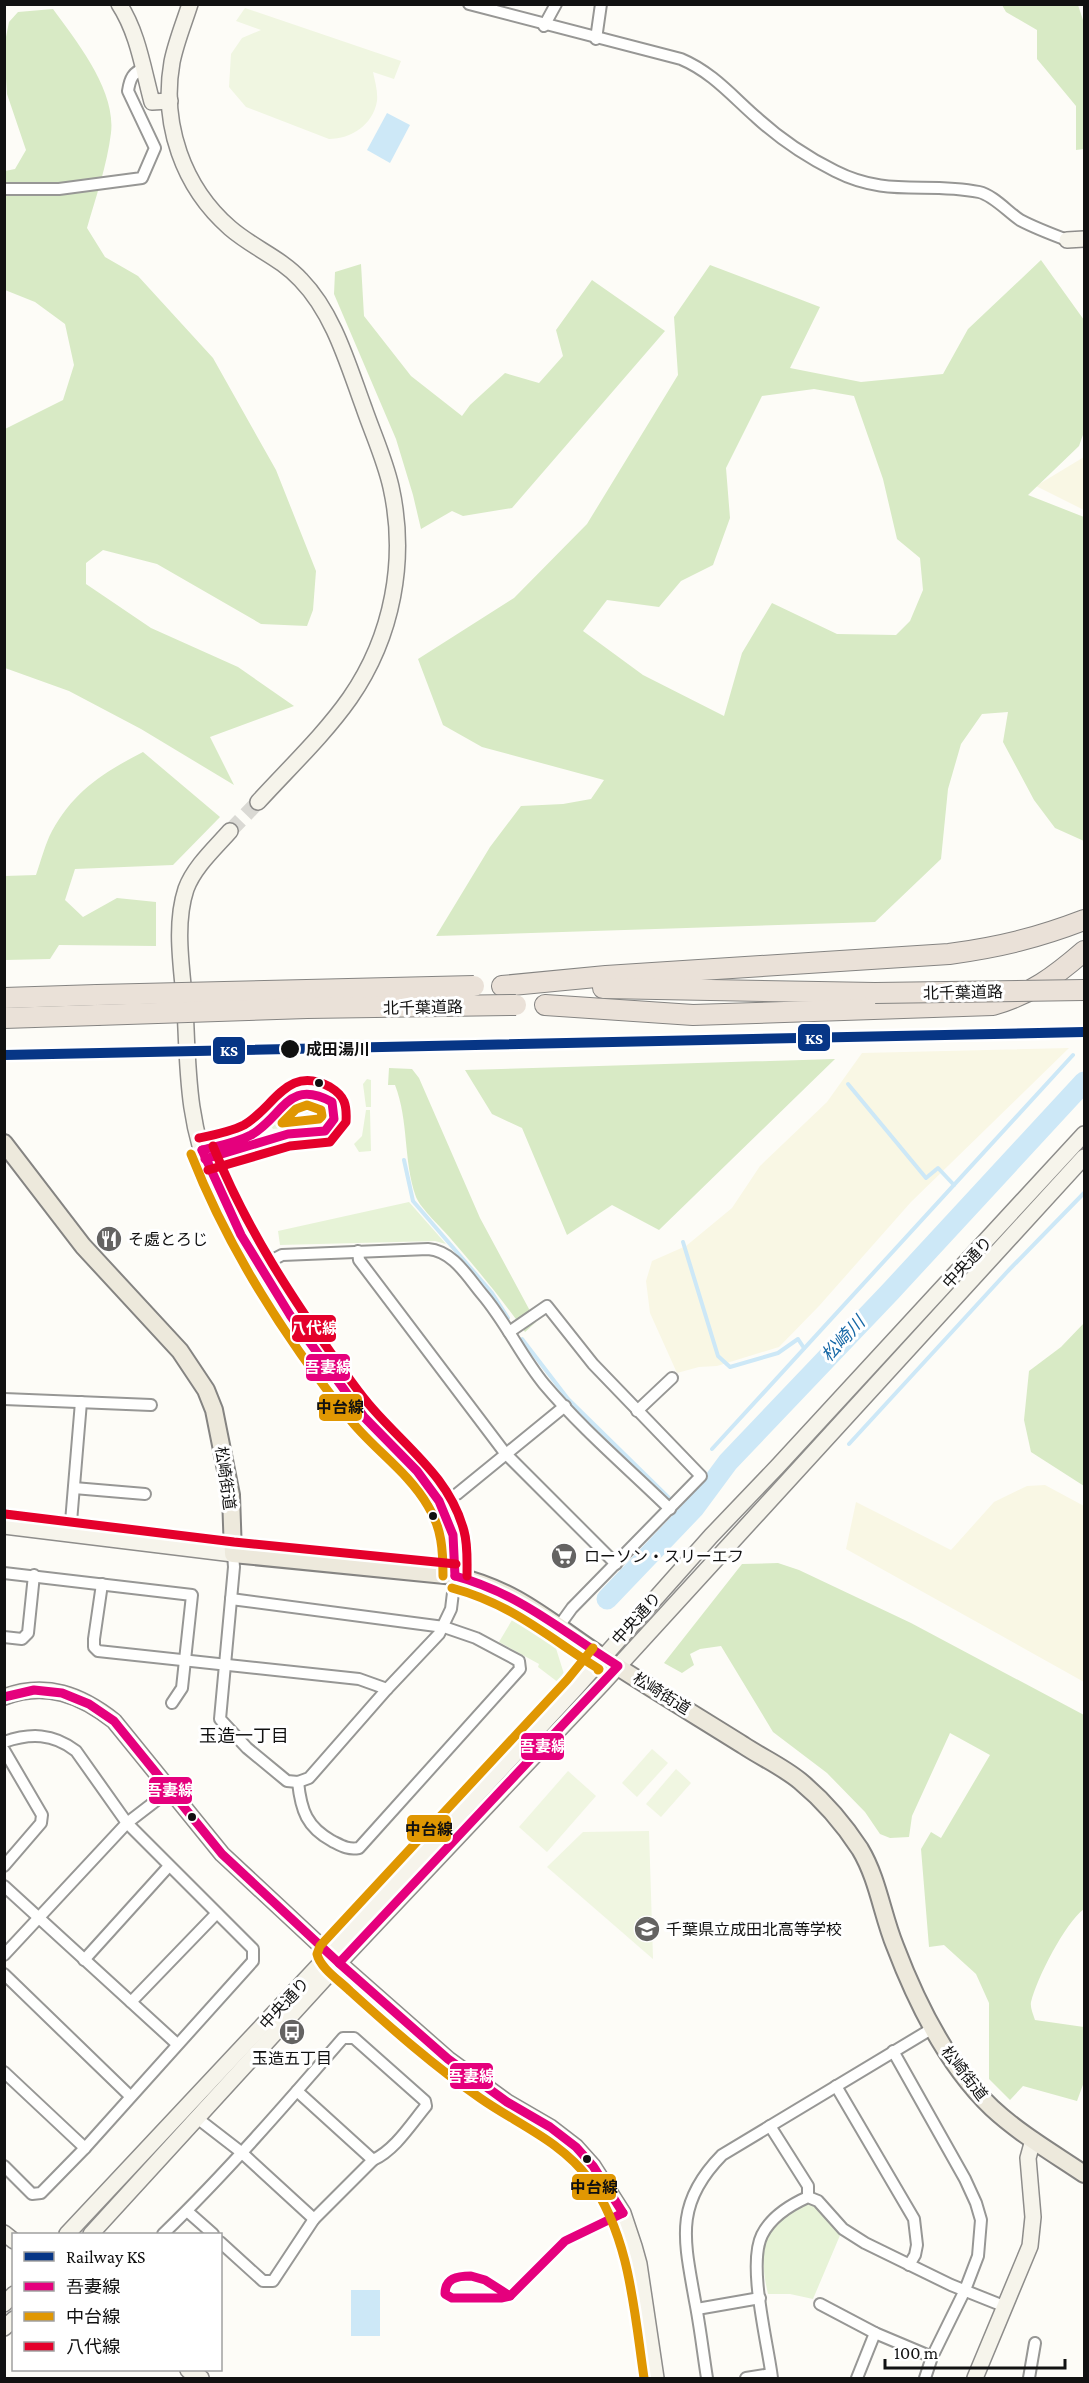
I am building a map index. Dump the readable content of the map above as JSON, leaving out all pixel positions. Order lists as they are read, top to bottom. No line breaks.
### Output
{"streets":{"highway":["北千葉道路"],"main road":["松崎街道"],"street":["中央通り"]},"crossings":[["中央通り","松崎街道"]],"districts":["玉造一丁目"],"water":["松崎川"],"places":{"other":["成田湯川"],"restaurant":["そ處とろじ"],"supermarket":["ローソン・スリーエフ"],"school or university":["千葉県立成田北高等学校"],"bus stop":["玉造五丁目"]},"lines":["rail line KS","transit line 八代線","transit line 吾妻線","transit line 中台線"],"legend":["Railway KS","吾妻線","中台線","八代線"],"scale_bar":"100 m"}
